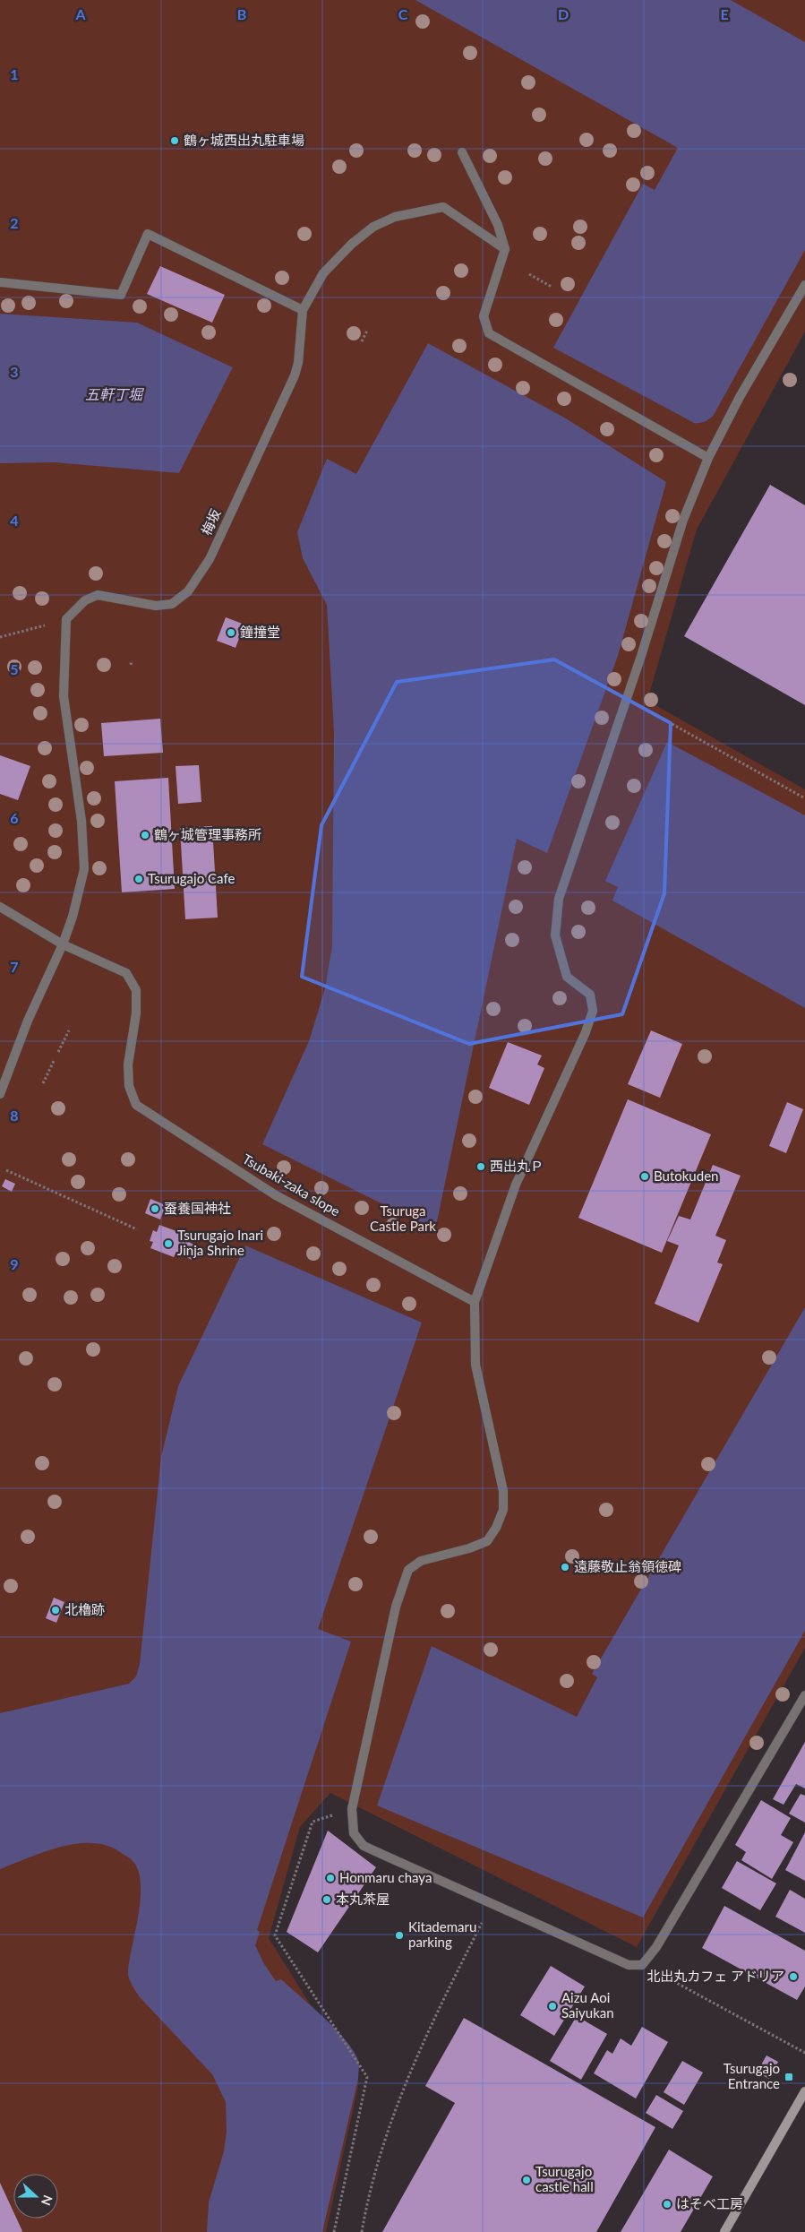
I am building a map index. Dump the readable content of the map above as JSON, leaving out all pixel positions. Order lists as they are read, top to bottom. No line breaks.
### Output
{"streets":{"street":["梅坂","Tsubaki-zaka slope"]},"water":["五軒丁堀"],"parks":["Tsuruga Castle Park"],"places":{"other":["鶴ヶ城西出丸駐車場","鐘撞堂","鶴ヶ城管理事務所","Tsurugajo Cafe","西出丸Ｐ","Butokuden","蚕養国神社","Tsurugajo Inari Jinja Shrine","遠藤敬止翁領徳碑","北櫓跡","Honmaru chaya","本丸茶屋","Kitademaru parking","北出丸カフェ アドリア","Aizu Aoi Saiyukan","Tsurugajo castle hall","はそべ工房"],"transit":["Tsurugajo Entrance"]},"north":"right","grid":{"columns":["A","B","C","D","E"],"rows":["1","2","3","4","5","6","7","8","9"]}}
